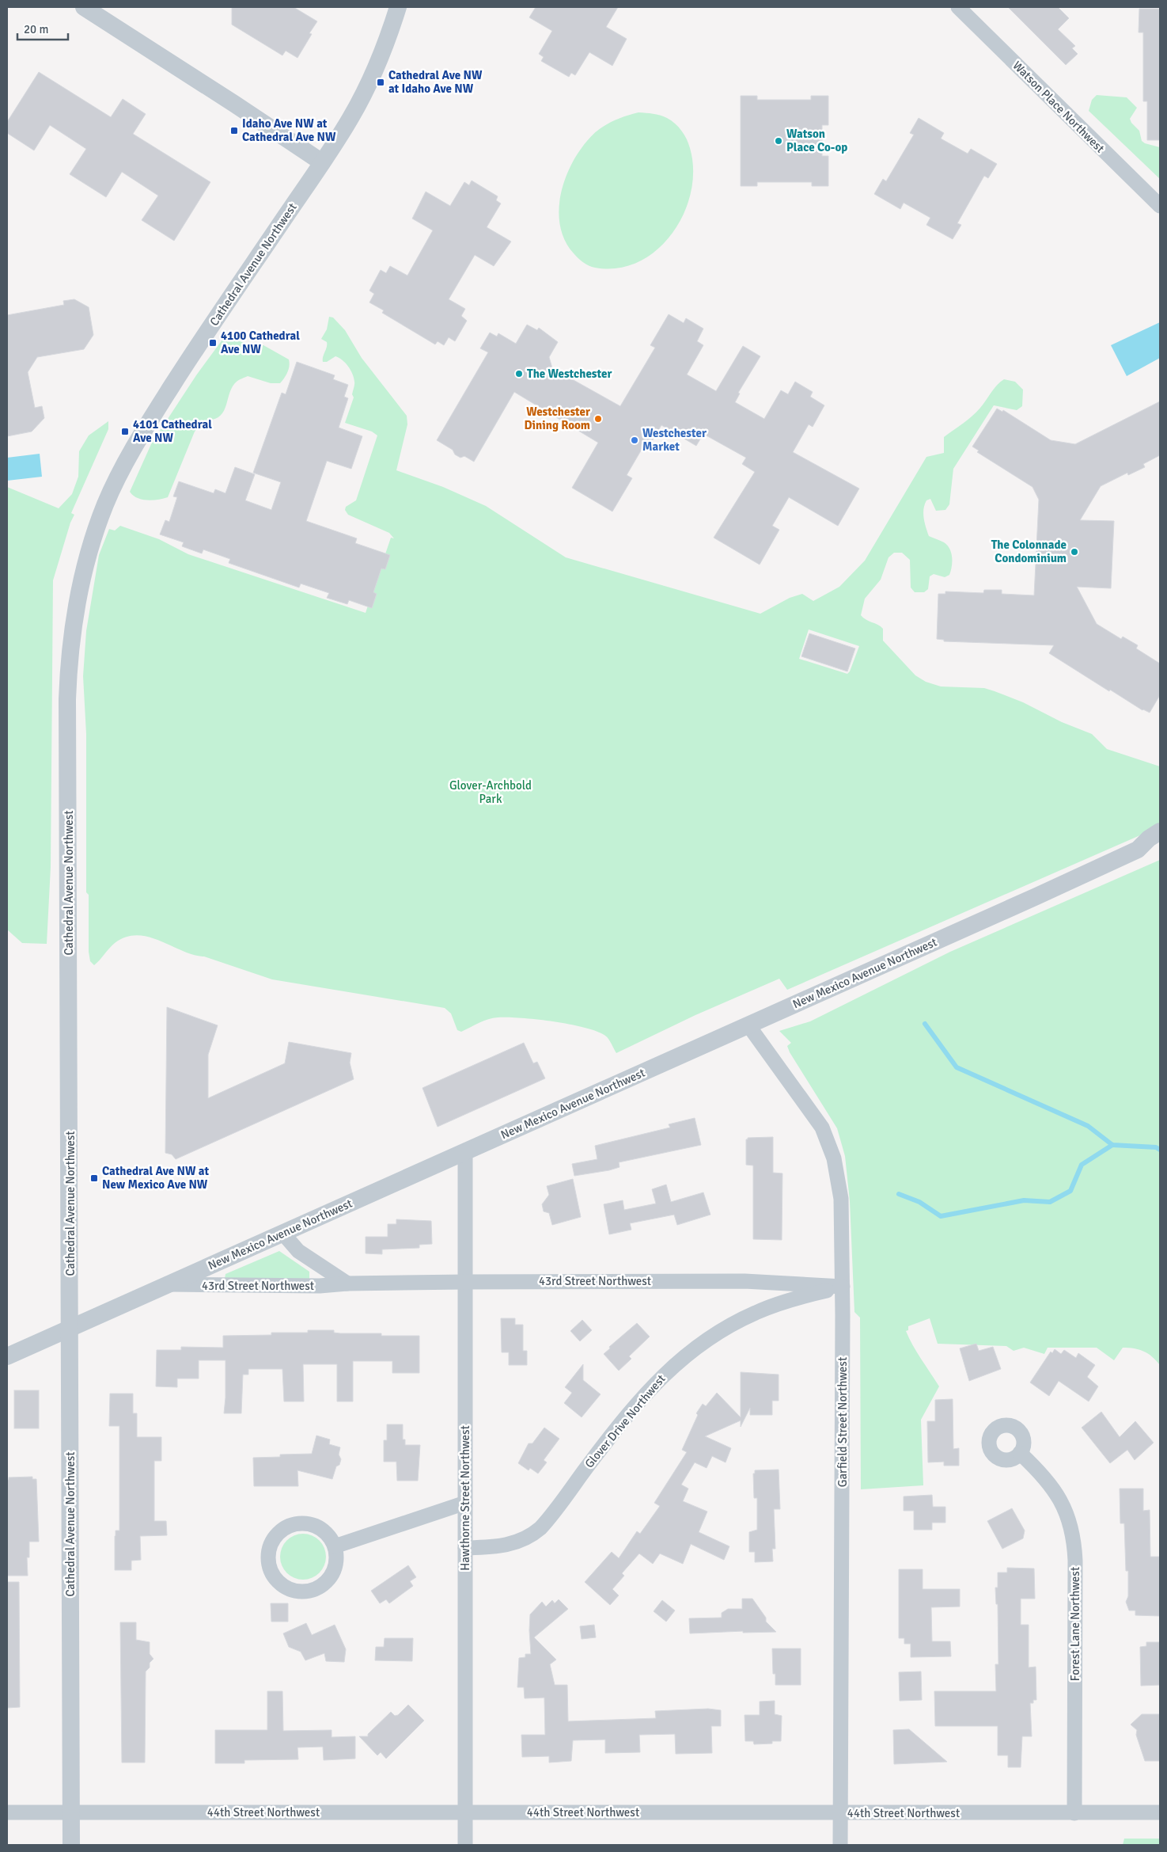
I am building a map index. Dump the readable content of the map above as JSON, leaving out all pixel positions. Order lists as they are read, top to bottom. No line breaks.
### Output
{"streets":{"street":["Watson Place Northwest","Cathedral Avenue Northwest","New Mexico Avenue Northwest","43rd Street Northwest","Glover Drive Northwest","Garfield Street Northwest","Hawthorne Street Northwest","Forest Lane Northwest","44th Street Northwest"]},"crossings":[["Cathedral Avenue Northwest","New Mexico Avenue Northwest"],["Cathedral Avenue Northwest","44th Street Northwest"],["New Mexico Avenue Northwest","43rd Street Northwest"],["New Mexico Avenue Northwest","Garfield Street Northwest"],["New Mexico Avenue Northwest","Hawthorne Street Northwest"],["43rd Street Northwest","Glover Drive Northwest"],["43rd Street Northwest","Garfield Street Northwest"],["43rd Street Northwest","Hawthorne Street Northwest"],["Glover Drive Northwest","Garfield Street Northwest"],["Glover Drive Northwest","Hawthorne Street Northwest"],["Garfield Street Northwest","44th Street Northwest"],["Hawthorne Street Northwest","44th Street Northwest"],["Forest Lane Northwest","44th Street Northwest"]],"parks":["Glover-Archbold Park"],"places":{"transit":["Cathedral Ave NW at Idaho Ave NW","Idaho Ave NW at Cathedral Ave NW","4100 Cathedral Ave NW","4101 Cathedral Ave NW","Cathedral Ave NW at New Mexico Ave NW"],"other":["Watson Place Co-op","The Westchester","Westchester Dining Room","Westchester Market","The Colonnade Condominium"]},"scale_bar":"20 m"}
